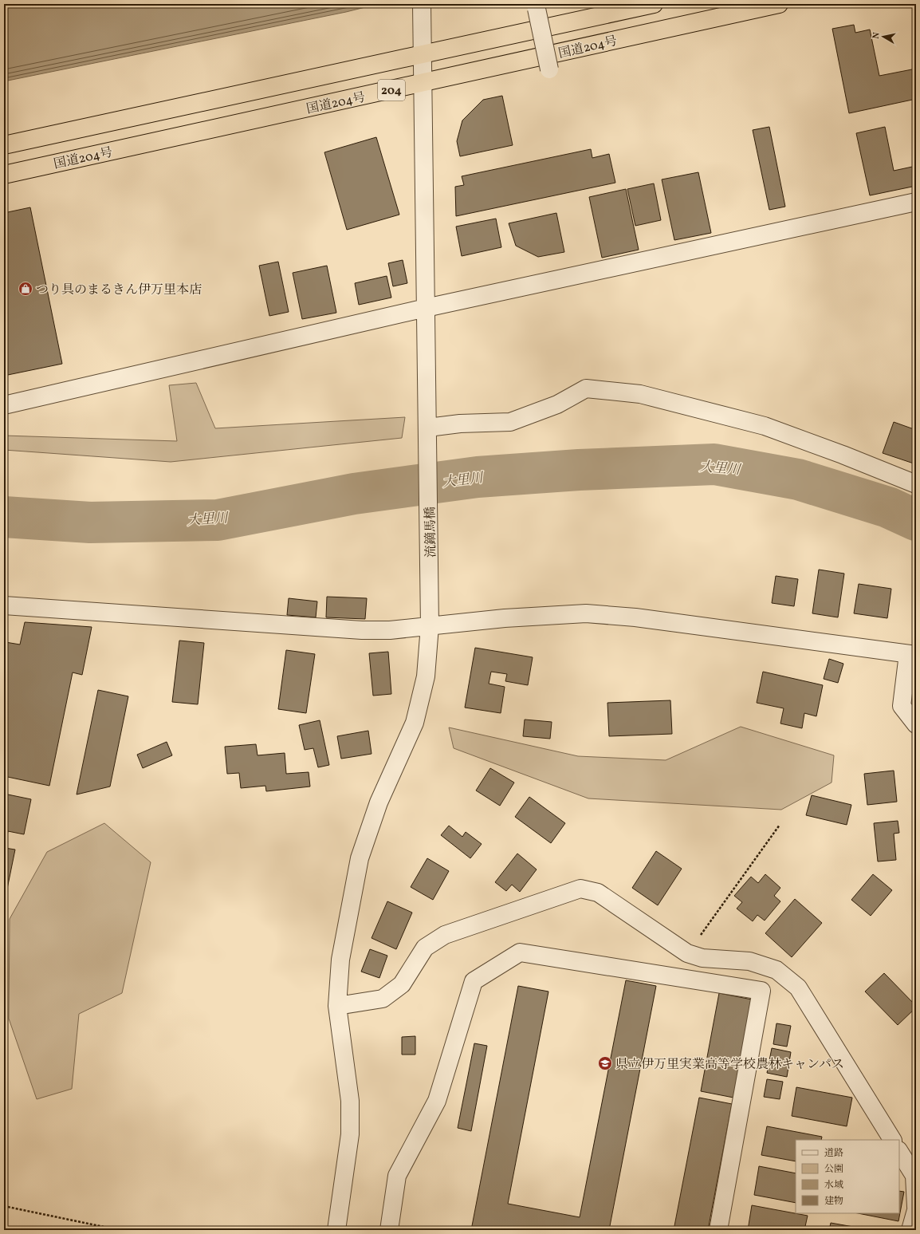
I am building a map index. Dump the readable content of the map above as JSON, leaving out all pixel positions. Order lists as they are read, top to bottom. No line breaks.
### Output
{"streets":{"highway":["国道204号","204"],"street":["流鏑馬橋"]},"crossings":[["国道204号","流鏑馬橋"]],"water":["大里川"],"places":{"shop":["つり具のまるきん伊万里本店"],"school or university":["県立伊万里実業高等学校農林キャンパス"]},"legend":["道路","公園","水域","建物"],"north":"left"}
